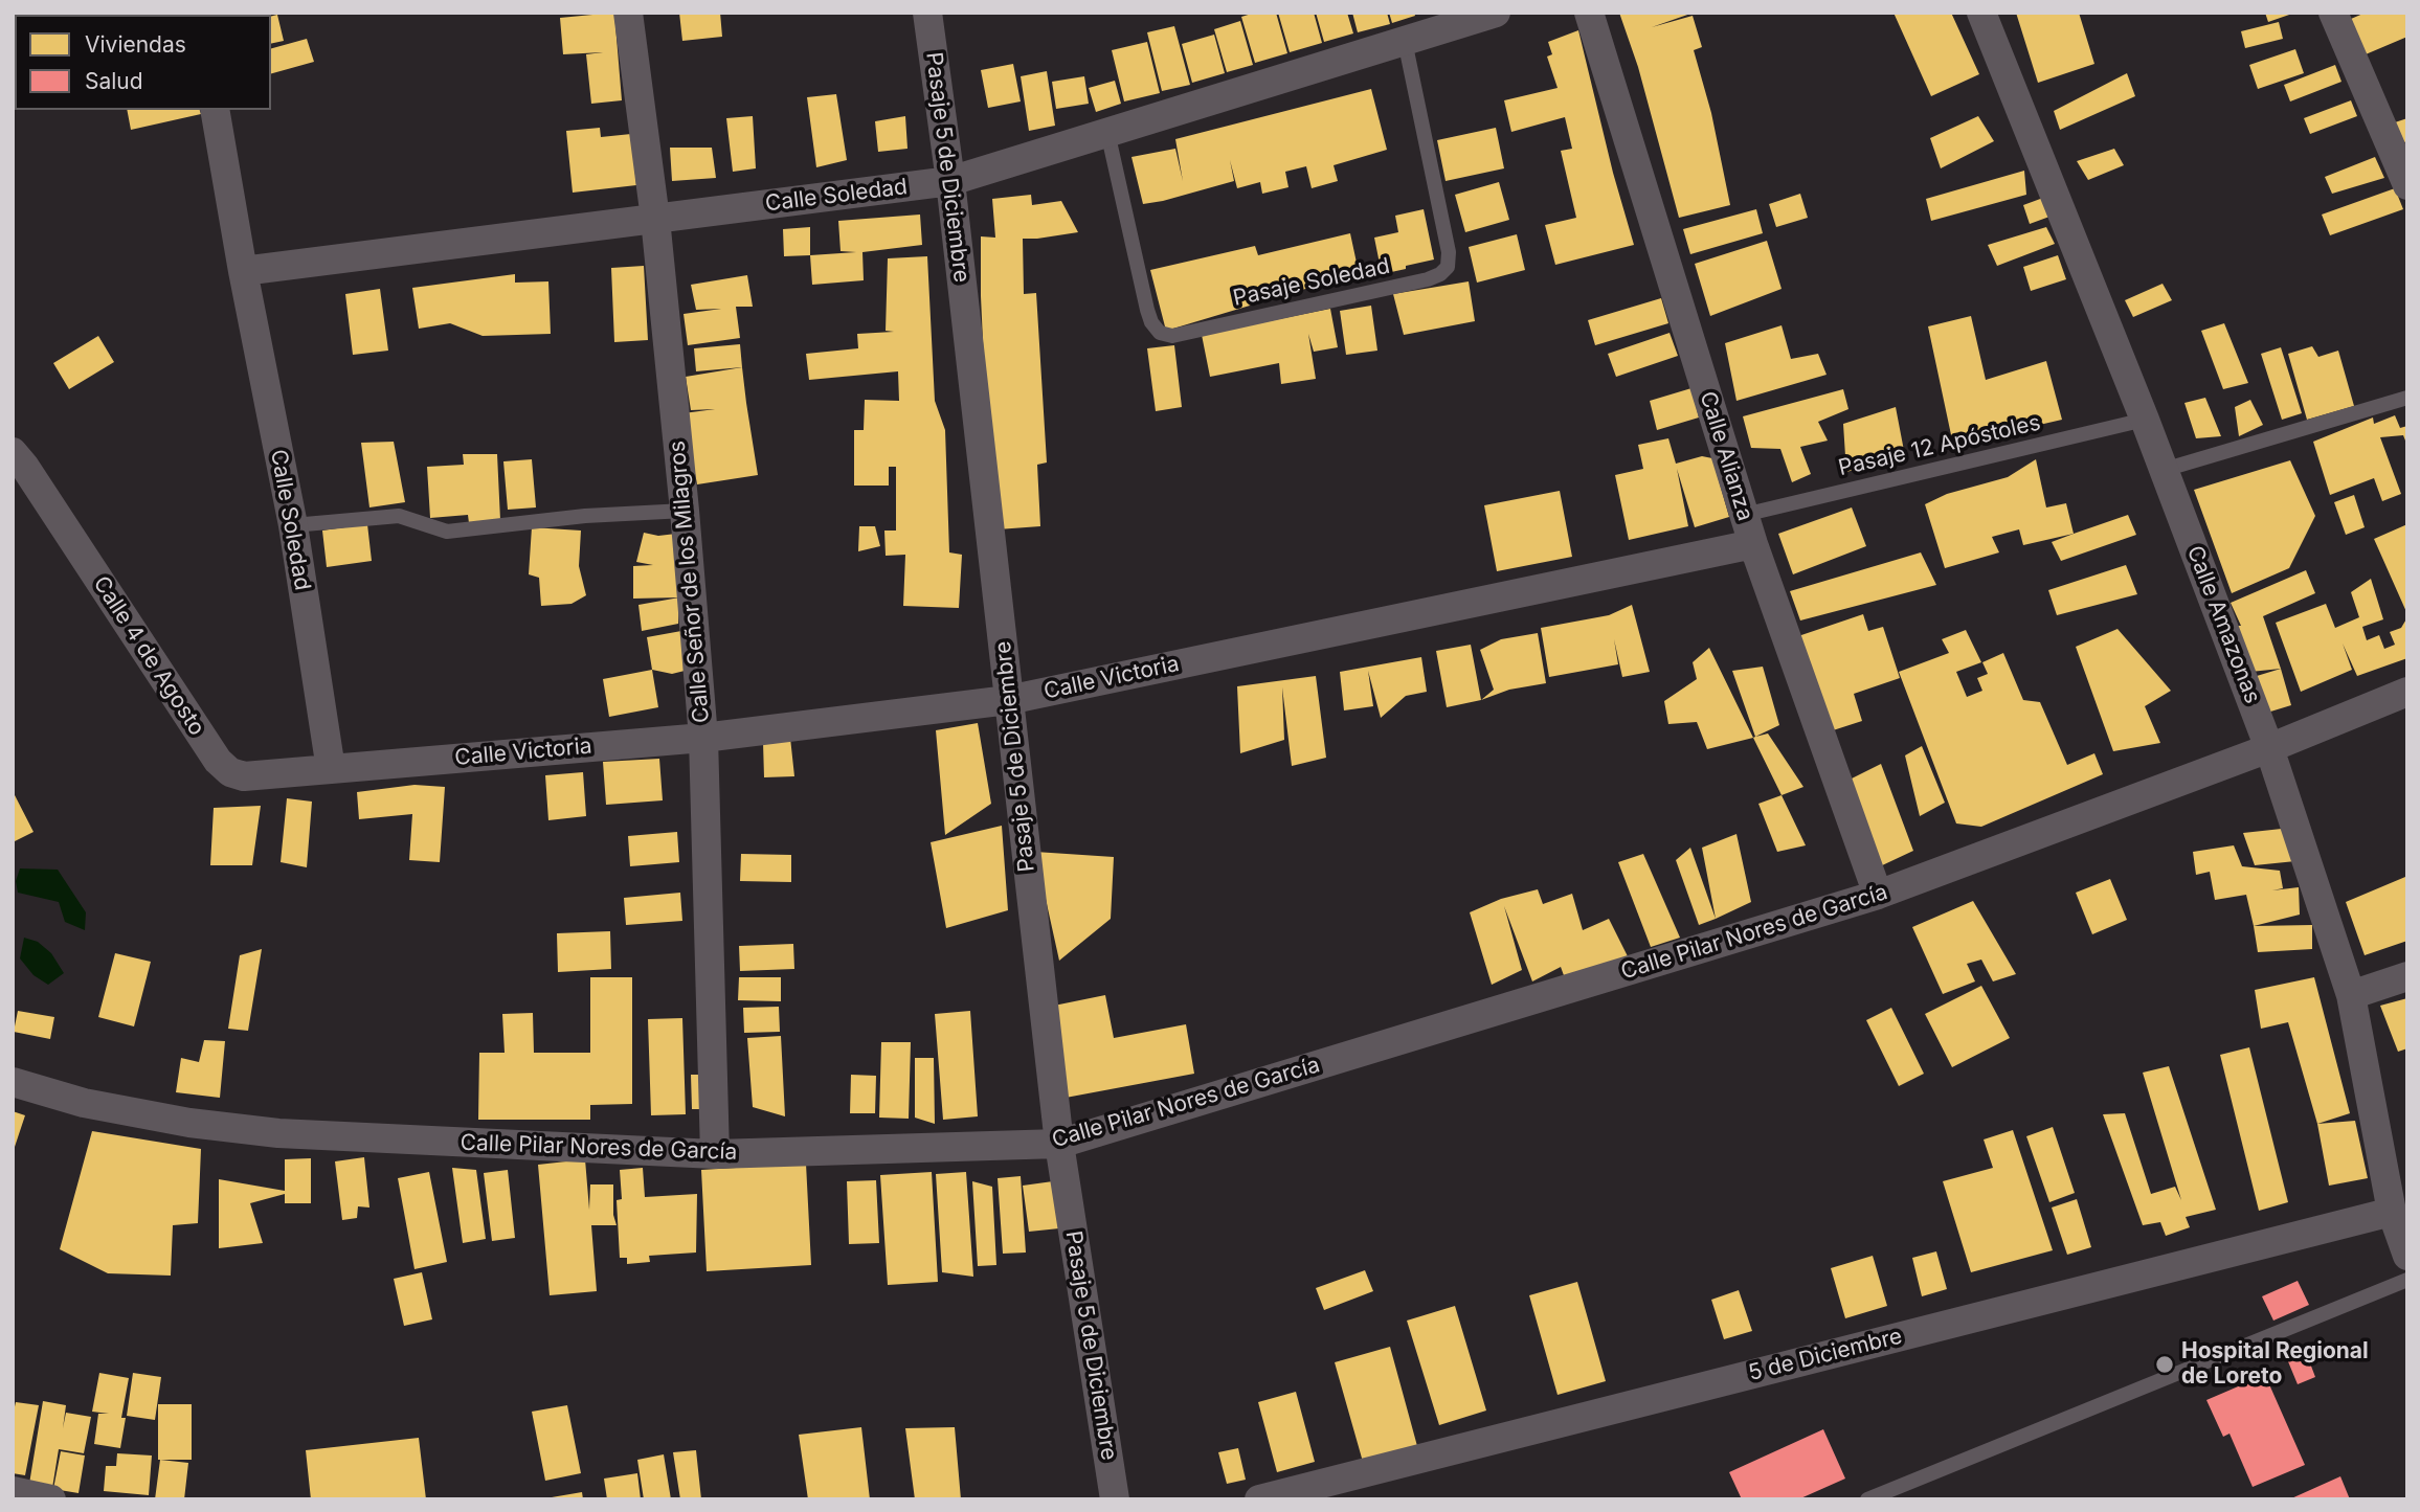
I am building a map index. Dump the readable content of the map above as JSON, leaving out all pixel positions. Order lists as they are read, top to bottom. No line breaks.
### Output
{"streets":{"street":["Pasaje 5 de Diciembre","Calle Soledad","Calle Alianza","Calle Señor de los Milagros","Calle Amazonas","Calle 4 de Agosto","Calle Victoria","Calle Pilar Nores de García","5 de Diciembre"],"lane":["Pasaje Soledad","Pasaje 12 Apóstoles"]},"crossings":[["Pasaje 5 de Diciembre","Calle Soledad"],["Pasaje 5 de Diciembre","Calle Victoria"],["Pasaje 5 de Diciembre","Calle Pilar Nores de García"],["Calle Soledad","Pasaje Soledad"],["Calle Soledad","Calle Señor de los Milagros"],["Calle Soledad","Calle 4 de Agosto"],["Calle Soledad","Calle Victoria"],["Pasaje 12 Apóstoles","Calle Alianza"],["Pasaje 12 Apóstoles","Calle Amazonas"],["Calle Alianza","Calle Victoria"],["Calle Alianza","Calle Pilar Nores de García"],["Calle Señor de los Milagros","Calle Victoria"],["Calle Señor de los Milagros","Calle Pilar Nores de García"],["Calle Amazonas","Calle Pilar Nores de García"],["Calle Amazonas","5 de Diciembre"],["Calle 4 de Agosto","Calle Victoria"]],"places":["Hospital Regional de Loreto"],"legend":["Viviendas","Salud"]}
